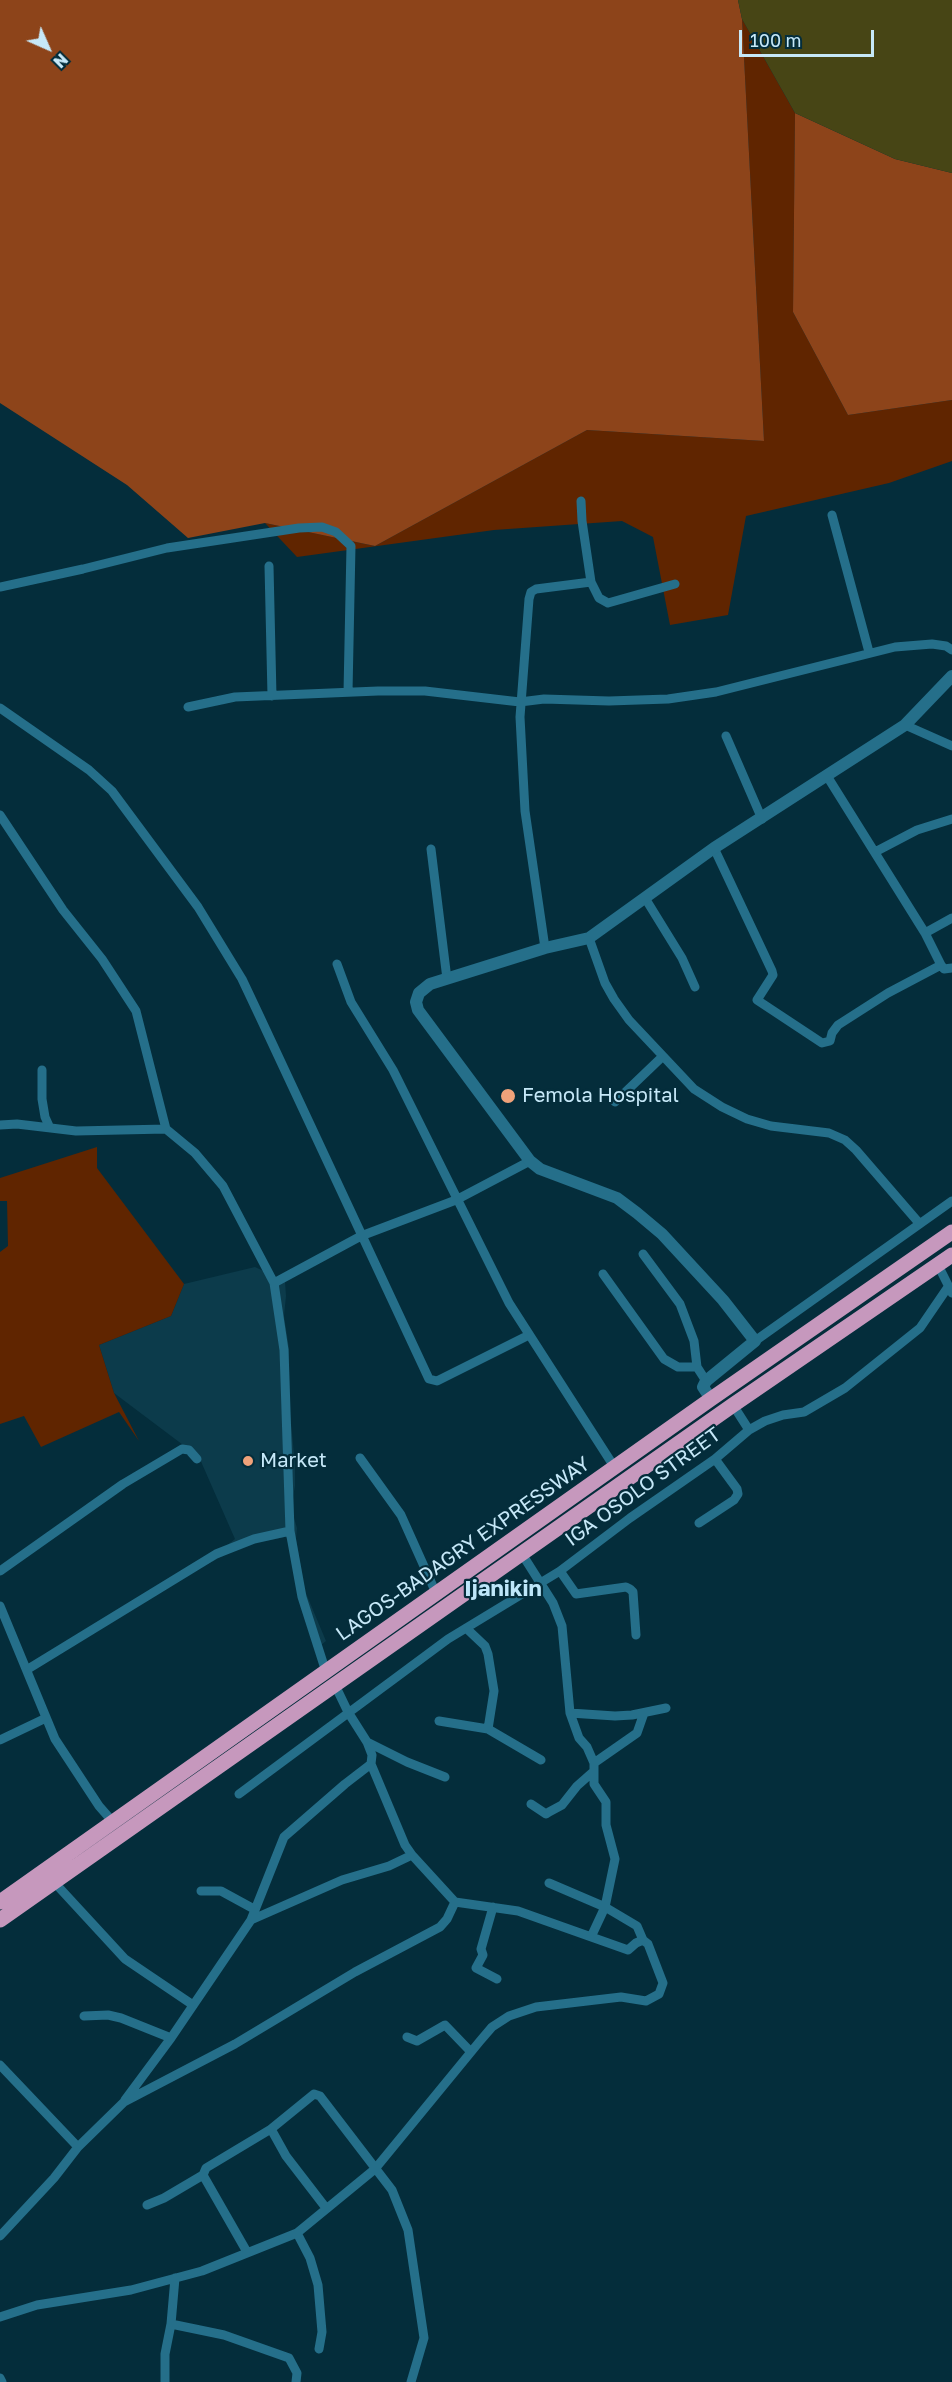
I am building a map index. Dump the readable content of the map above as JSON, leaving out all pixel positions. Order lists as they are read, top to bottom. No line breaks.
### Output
{"streets":{"highway":["LAGOS-BADAGRY EXPRESSWAY"],"street":["IGA OSOLO STREET"]},"districts":["Ijanikin"],"places":["Femola Hospital","Market"],"scale_bar":"100 m","north":"bottom right"}
